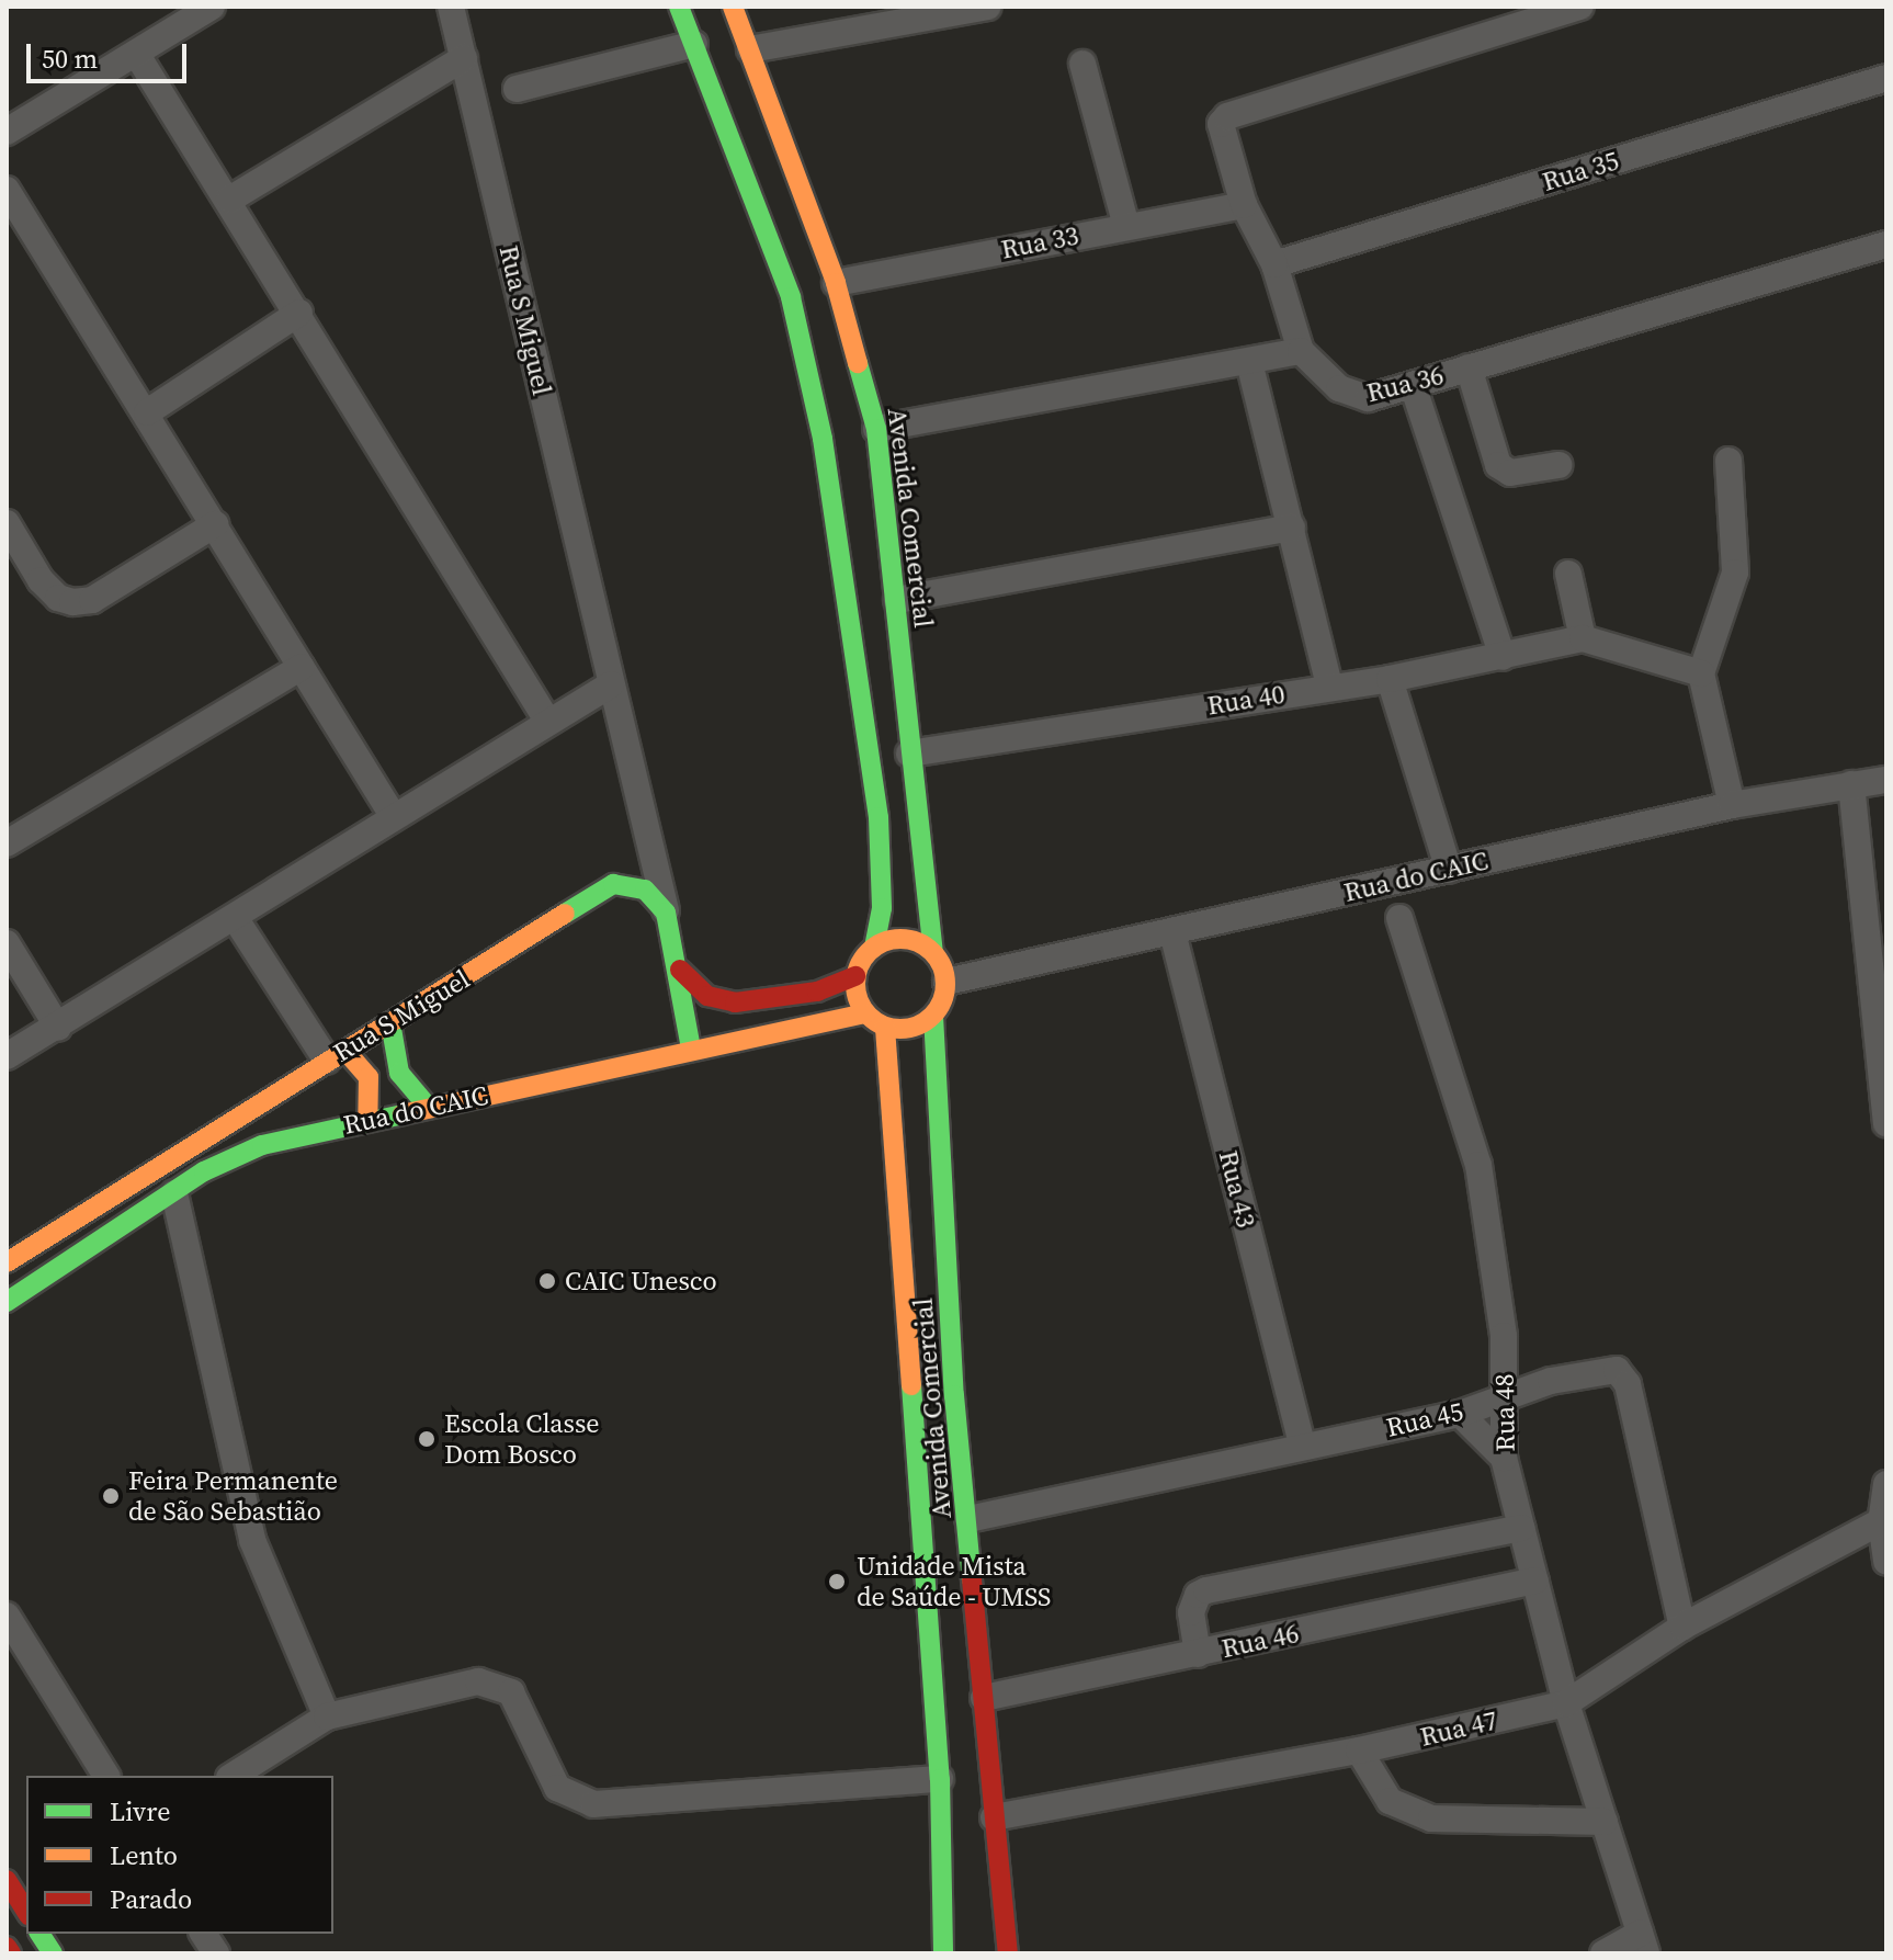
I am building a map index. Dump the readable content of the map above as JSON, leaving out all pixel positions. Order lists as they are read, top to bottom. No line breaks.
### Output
{"streets":{"street":["Rua 35","Rua 33","Rua S Miguel","Rua 36","Avenida Comercial","Rua 40","Rua do CAIC","Rua 43","Rua 48","Rua 45","Rua 46","Rua 47"]},"crossings":[["Rua 33","Avenida Comercial"],["Avenida Comercial","Rua 40"],["Avenida Comercial","Rua do CAIC"],["Avenida Comercial","Rua 45"],["Avenida Comercial","Rua 46"],["Avenida Comercial","Rua 47"],["Rua do CAIC","Rua 43"],["Rua 43","Rua 45"],["Rua 48","Rua 45"],["Rua 48","Rua 46"],["Rua 48","Rua 47"],["Rua 45","Rua 47"]],"places":["CAIC Unesco","Escola Classe Dom Bosco","Feira Permanente de São Sebastião","Unidade Mista de Saúde - UMSS"],"legend":["Livre","Lento","Parado"],"scale_bar":"50 m"}
